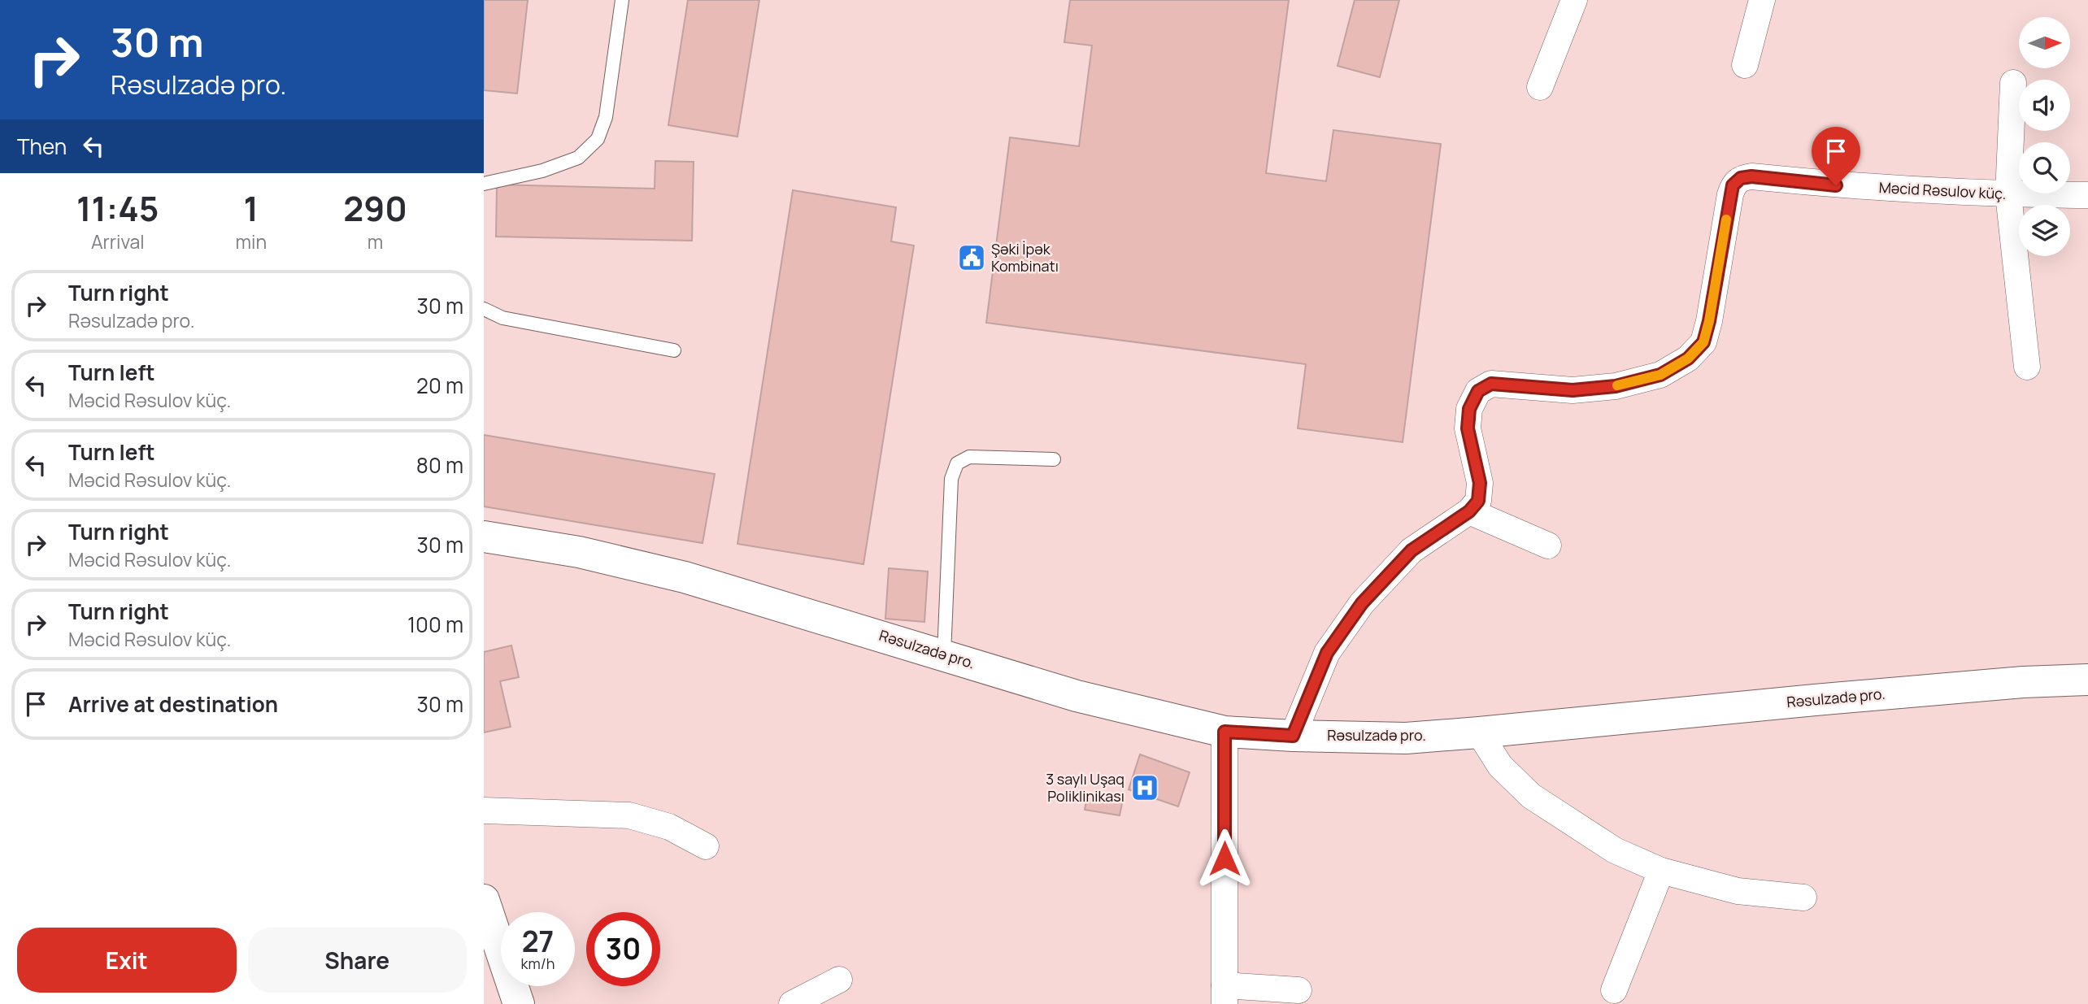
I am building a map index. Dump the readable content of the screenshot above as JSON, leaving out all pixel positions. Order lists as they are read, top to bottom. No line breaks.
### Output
{"streets":{"street":["Məcid Rəsulov küç.","Rəsulzadə pro."]},"places":{"public building":["Şəki İpək Kombinatı"],"hospital":["3 saylı Uşaq Poliklinikası"]},"north":"right","page":{"turn":["30 m","Rəsulzadə pro."],"then":"Then","eta":["11:45","Arrival","1","min","290","m"],"list":[{"name":"Turn right","note":"Rəsulzadə pro.","value":"30 m"},{"name":"Turn left","note":"Məcid Rəsulov küç.","value":"20 m"},{"name":"Turn left","note":"Məcid Rəsulov küç.","value":"80 m"},{"name":"Turn right","note":"Məcid Rəsulov küç.","value":"30 m"},{"name":"Turn right","note":"Məcid Rəsulov küç.","value":"100 m"},{"name":"Arrive at destination","value":"30 m"}],"speed":"27 km/h","limit":"30","buttons":["Exit","Share"]}}
